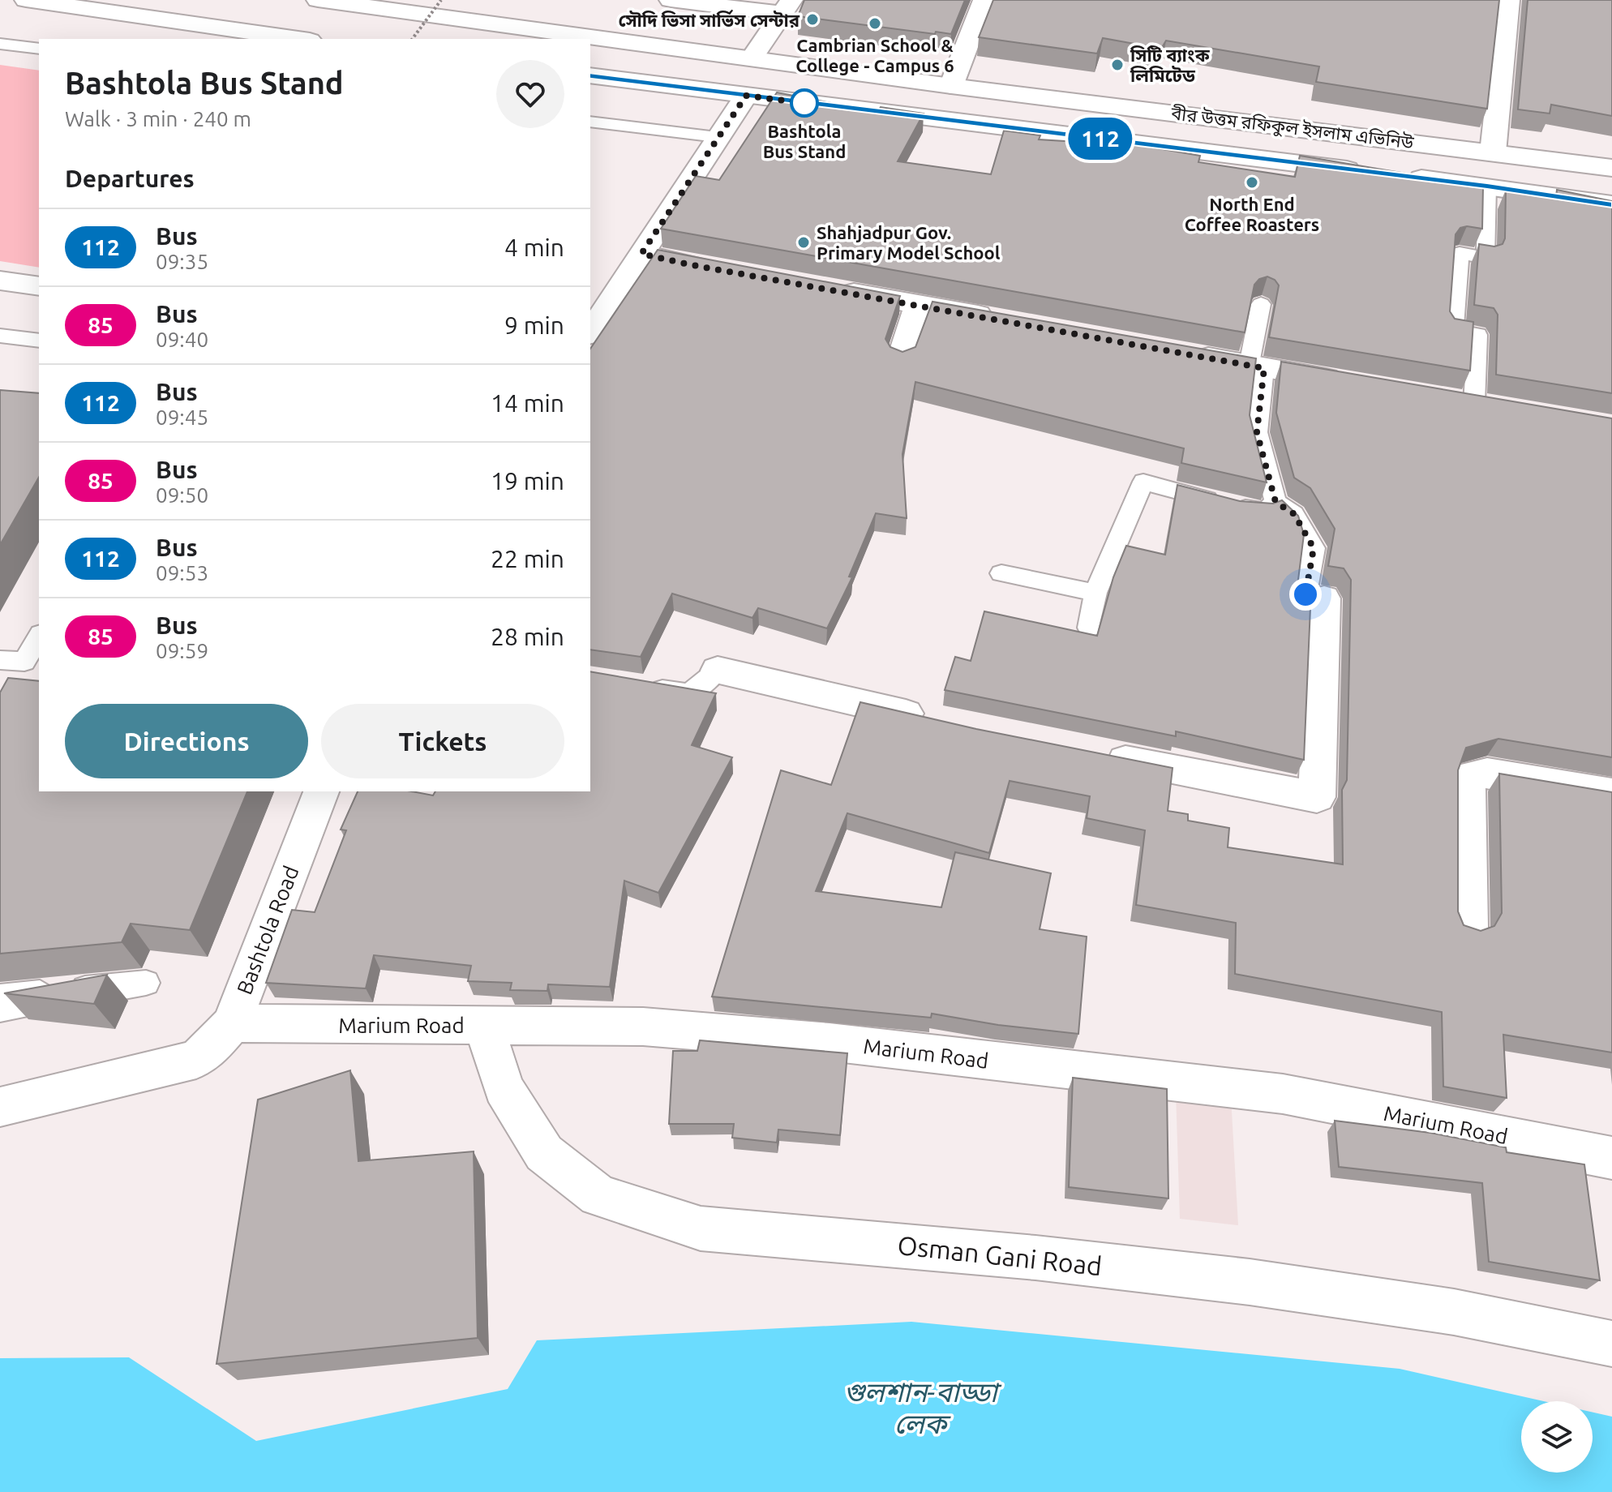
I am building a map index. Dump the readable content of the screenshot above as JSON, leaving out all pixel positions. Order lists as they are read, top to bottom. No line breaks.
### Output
{"streets":{"street":["বীর উত্তম রফিকুল ইসলাম এভিনিউ","Bashtola Road","Marium Road","Osman Gani Road"]},"crossings":[["Bashtola Road","Marium Road"],["Marium Road","Osman Gani Road"]],"water":["গুলশান-বাড্ডা লেক"],"places":["সৌদি ভিসা সার্ভিস সেন্টার","Cambrian School & College - Campus 6","সিটি ব্যাংক লিমিটেড","Bashtola Bus Stand","North End Coffee Roasters","Shahjadpur Gov. Primary Model School"],"lines":["bus line 112"],"page":{"on_map":"112","heading":[["Bashtola Bus Stand","Walk · 3 min · 240 m"],"Departures"],"list":[{"mark":"112","name":"Bus","note":"09:35","value":"4 min"},{"mark":"85","name":"Bus","note":"09:40","value":"9 min"},{"mark":"112","name":"Bus","note":"09:45","value":"14 min"},{"mark":"85","name":"Bus","note":"09:50","value":"19 min"},{"mark":"112","name":"Bus","note":"09:53","value":"22 min"},{"mark":"85","name":"Bus","note":"09:59","value":"28 min"}],"buttons":["Directions","Tickets"]}}
